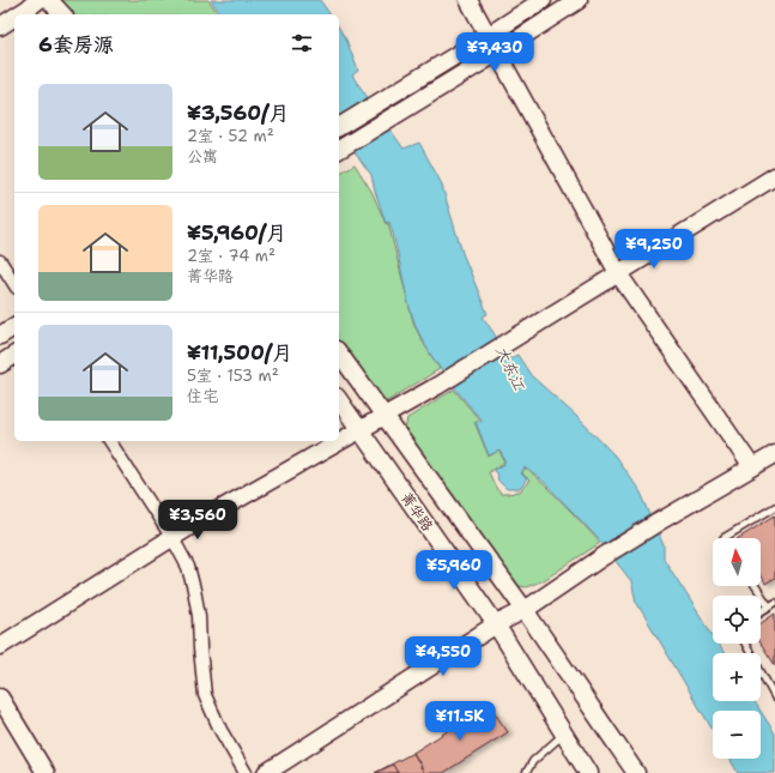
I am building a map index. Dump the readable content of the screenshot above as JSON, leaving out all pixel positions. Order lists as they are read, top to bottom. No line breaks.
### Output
{"streets":{"street":["菁华路"]},"water":["大东江"],"north":"top","page":{"heading":"6套房源","price":["¥7,430","¥9,250","¥3,560","¥5,960","¥4,550","¥11.5K"],"list":[{"name":"¥3,560/月","note":"2室 · 52 m² · 公寓"},{"name":"¥5,960/月","note":"2室 · 74 m² · 菁华路"},{"name":"¥11,500/月","note":"5室 · 153 m² · 住宅"}],"map_buttons":["+","−"]}}
